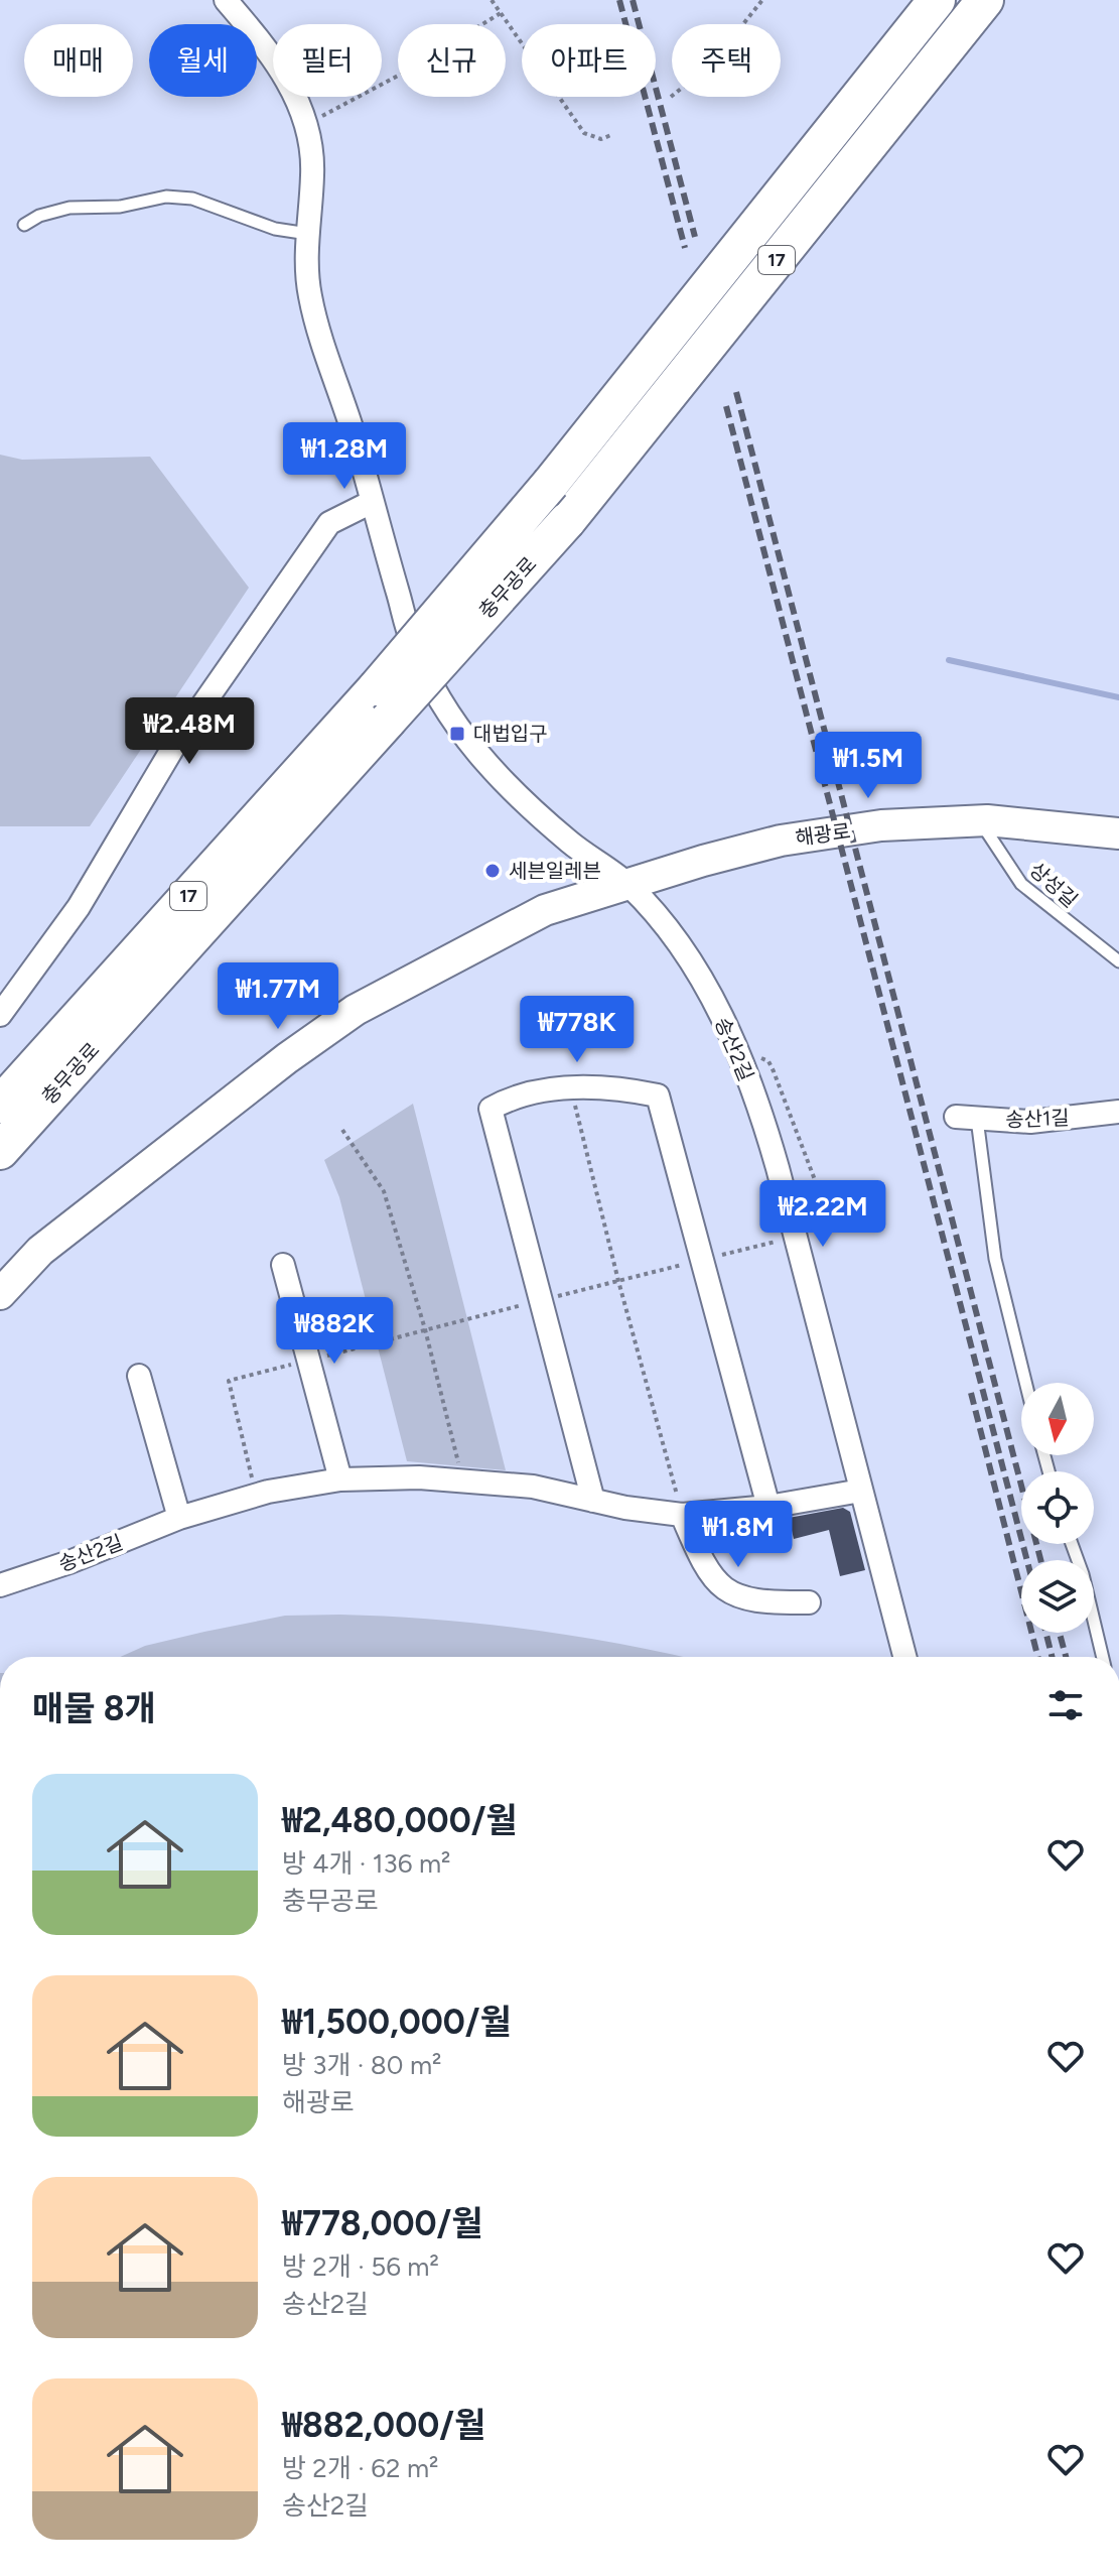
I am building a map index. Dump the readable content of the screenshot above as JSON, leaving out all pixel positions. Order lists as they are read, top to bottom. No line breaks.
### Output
{"streets":{"highway":["17","충무공로"],"main road":["해광로"],"street":["송산2길","송산1길"],"lane":["상성길"]},"crossings":[["해광로","상성길"],["해광로","송산2길"]],"places":{"transit":["대법입구"],"other":["세븐일레븐"]},"north":"bottom","page":{"chip":["매매","월세","필터","신규","아파트","주택"],"price":["₩1.28M","₩2.48M","₩1.5M","₩1.77M","₩778K","₩2.22M","₩882K","₩1.8M"],"heading":"매물 8개","list":[{"name":"₩2,480,000/월","note":"방 4개 · 136 m² · 충무공로"},{"name":"₩1,500,000/월","note":"방 3개 · 80 m² · 해광로"},{"name":"₩778,000/월","note":"방 2개 · 56 m² · 송산2길"},{"name":"₩882,000/월","note":"방 2개 · 62 m² · 송산2길"}]}}
